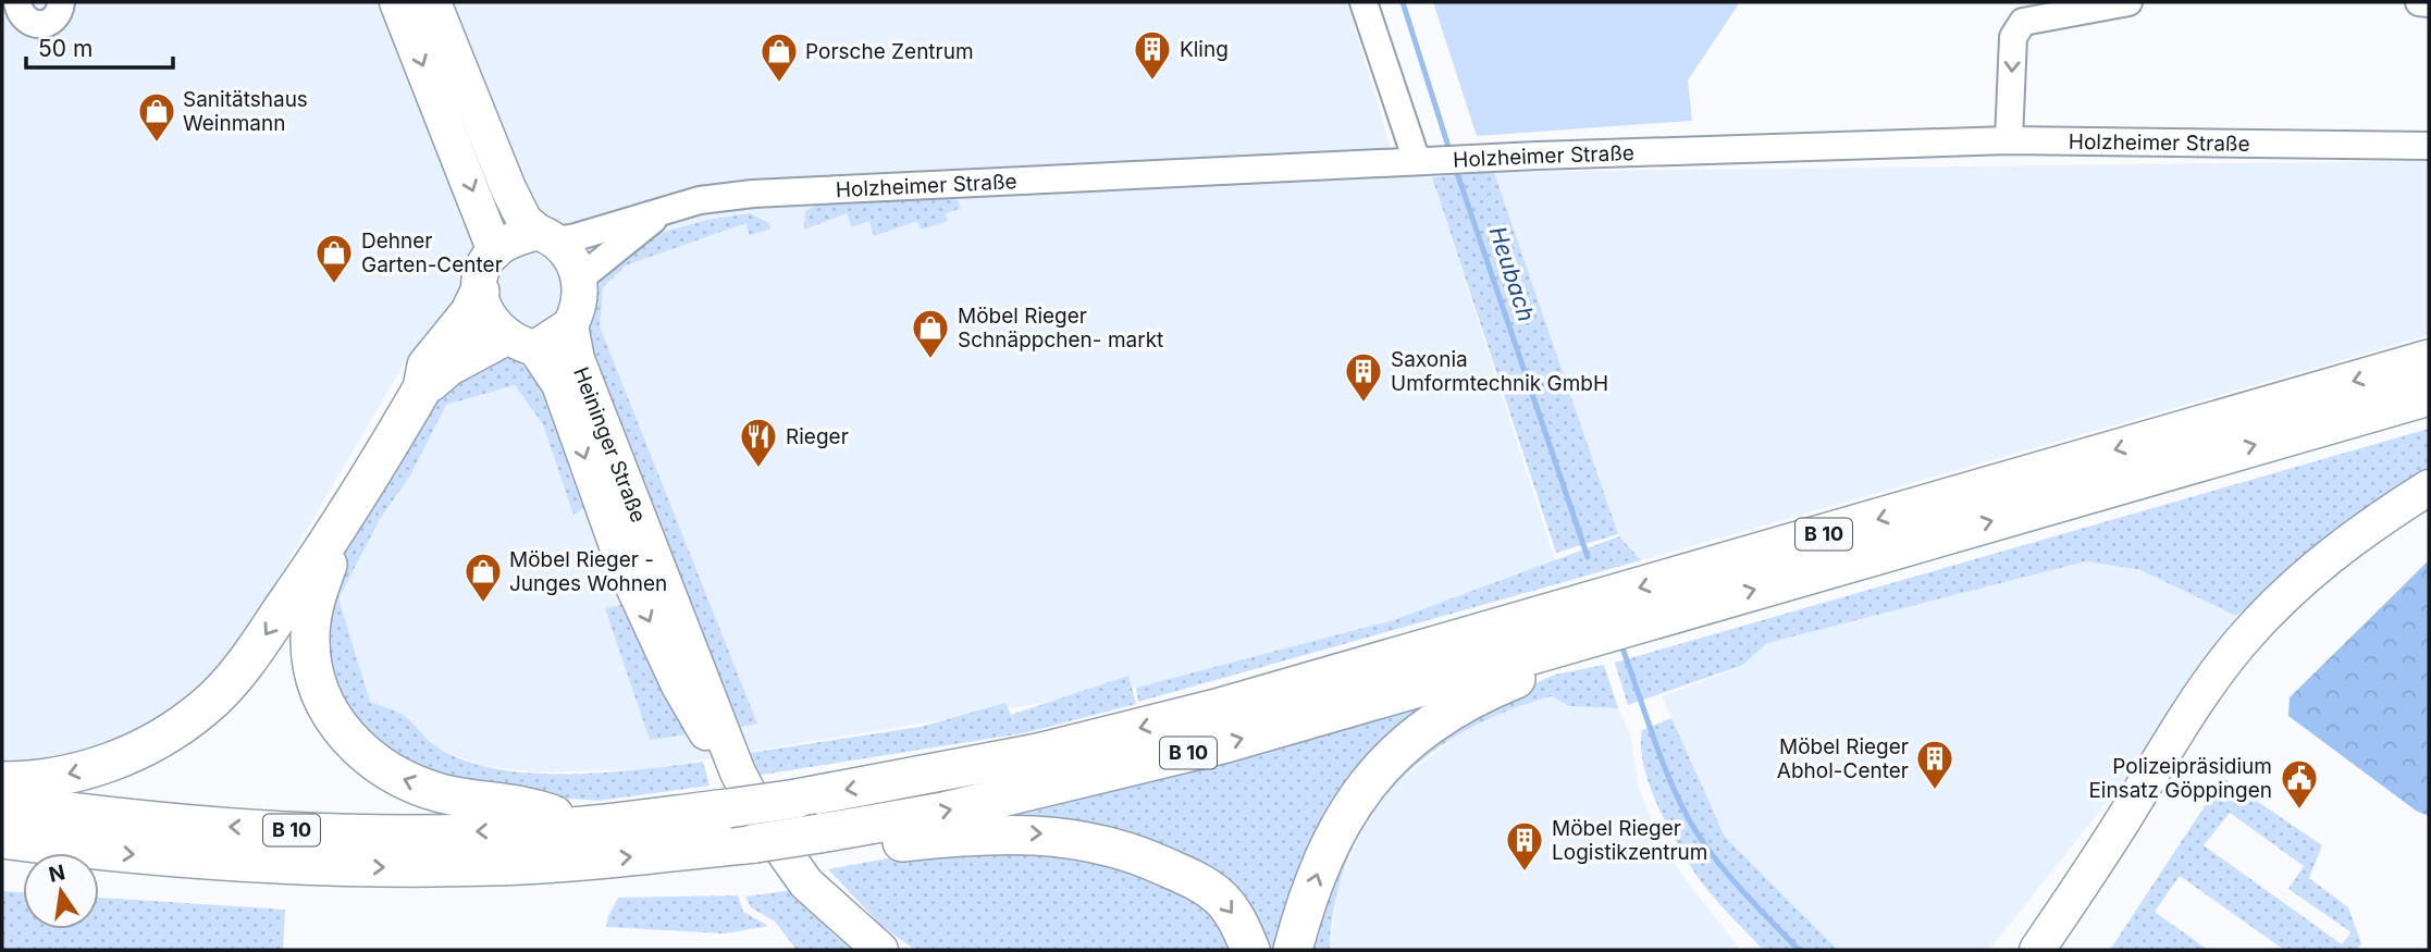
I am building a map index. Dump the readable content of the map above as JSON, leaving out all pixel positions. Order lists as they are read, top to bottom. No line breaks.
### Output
{"streets":{"highway":["B 10"],"main road":["Heininger Straße"],"street":["Holzheimer Straße"]},"crossings":[["Holzheimer Straße","Heininger Straße"],["Heininger Straße","B 10"]],"water":["Heubach"],"places":{"building":["Kling","Saxonia Umformtechnik GmbH","Möbel Rieger Abhol-Center","Möbel Rieger Logistikzentrum"],"shop":["Porsche Zentrum","Sanitätshaus Weinmann","Dehner Garten-Center","Möbel Rieger Schnäppchen- markt","Möbel Rieger - Junges Wohnen"],"restaurant":["Rieger"],"public building":["Polizeipräsidium Einsatz Göppingen"]},"scale_bar":"50 m","north":"top"}
